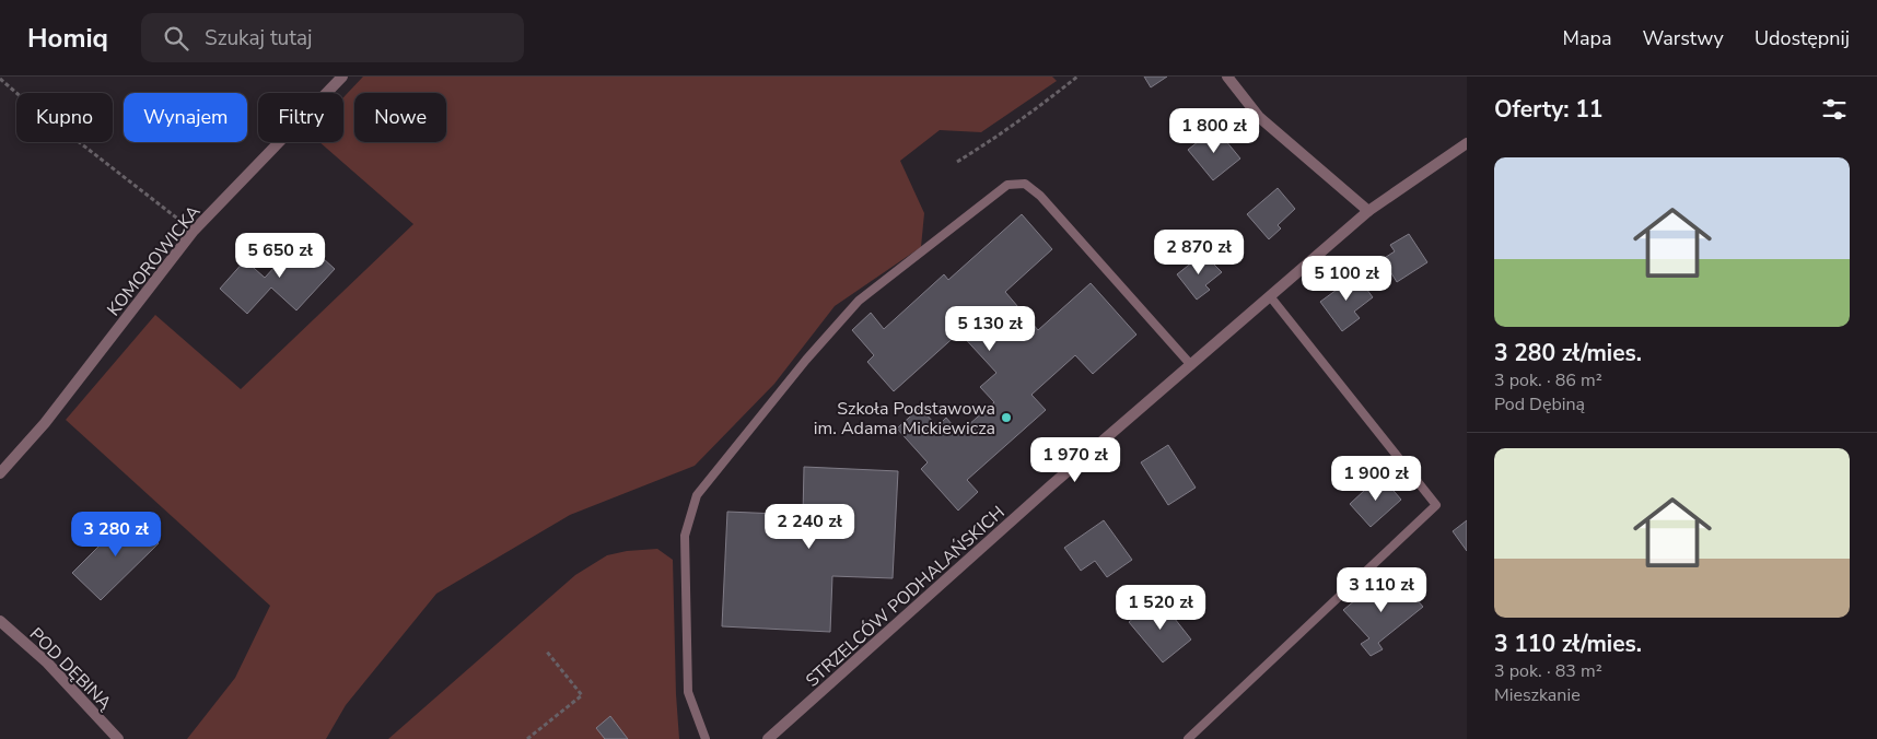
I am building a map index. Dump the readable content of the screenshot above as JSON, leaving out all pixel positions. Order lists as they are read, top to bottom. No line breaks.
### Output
{"streets":{"street":["KOMOROWICKA","STRZELCÓW PODHALAŃSKICH","POD DĘBINĄ"]},"places":["Szkoła Podstawowa im. Adama Mickiewicza"],"page":{"header":"Homiq","search":"Szukaj tutaj","nav":["Mapa","Warstwy","Udostępnij"],"heading":"Oferty: 11","chip":["Kupno","Wynajem","Filtry","Nowe"],"price":["1 800 zł","2 870 zł","5 650 zł","5 100 zł","5 130 zł","1 970 zł","1 900 zł","2 240 zł","3 280 zł","3 110 zł","1 520 zł"],"list":[{"name":"3 280 zł/mies.","note":"3 pok. · 86 m² · Pod Dębiną"},{"name":"3 110 zł/mies.","note":"3 pok. · 83 m² · Mieszkanie"}]}}
